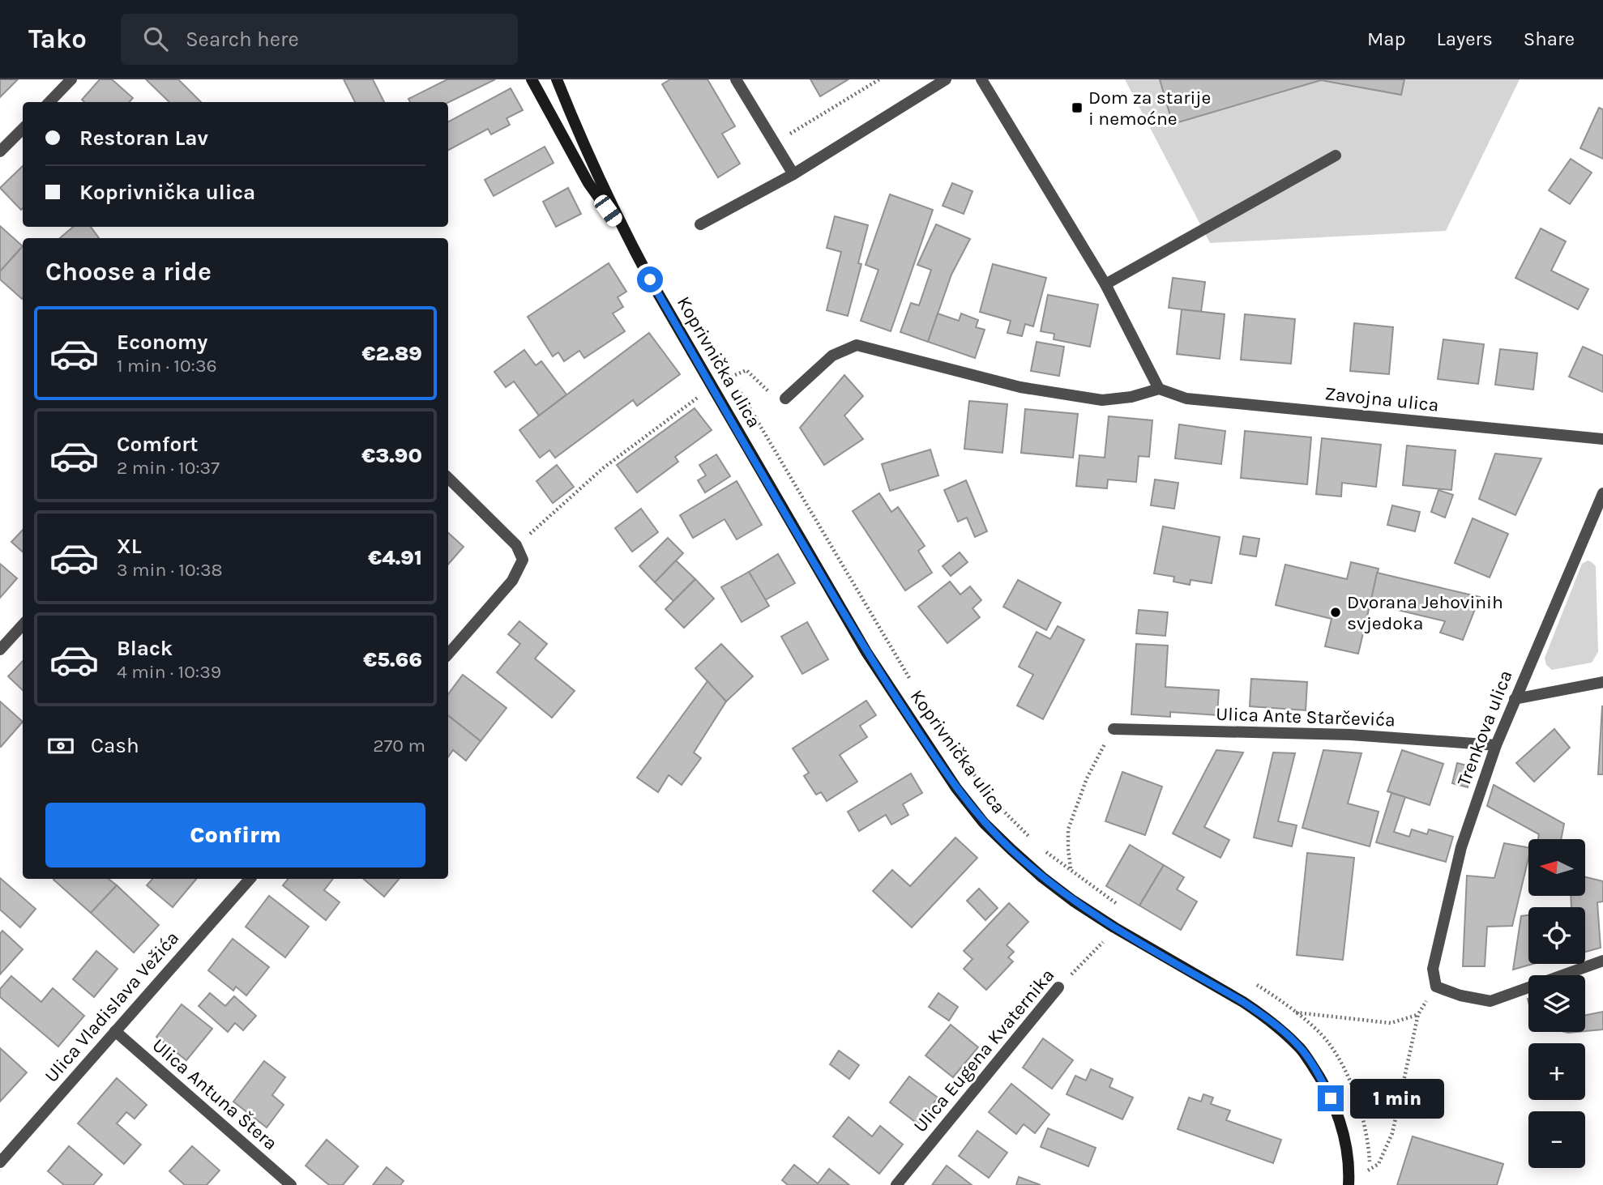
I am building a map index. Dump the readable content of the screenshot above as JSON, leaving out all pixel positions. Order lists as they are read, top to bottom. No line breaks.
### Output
{"streets":{"main road":["Koprivnička ulica"],"street":["Zavojna ulica","Ulica Ante Starčevića","Trenkova ulica","Ulica Vladislava Vežića","Ulica Eugena Kvaternika","Ulica Antuna Štera"]},"crossings":[["Ulica Ante Starčevića","Trenkova ulica"],["Ulica Vladislava Vežića","Ulica Antuna Štera"]],"places":{"transit":["Dom za starije i nemoćne"],"other":["Dvorana Jehovinih svjedoka"]},"north":"left","page":{"header":"Tako","search":"Search here","nav":["Map","Layers","Share"],"banner":["Restoran Lav","Koprivnička ulica"],"heading":"Choose a ride","list":[{"name":"Economy","note":"1 min · 10:36","value":"€2.89"},{"name":"Comfort","note":"2 min · 10:37","value":"€3.90"},{"name":"XL","note":"3 min · 10:38","value":"€4.91"},{"name":"Black","note":"4 min · 10:39","value":"€5.66"}],"pay":["Cash","270 m"],"buttons":"Confirm","map_buttons":["+","−"],"bubble":"1 min"}}
